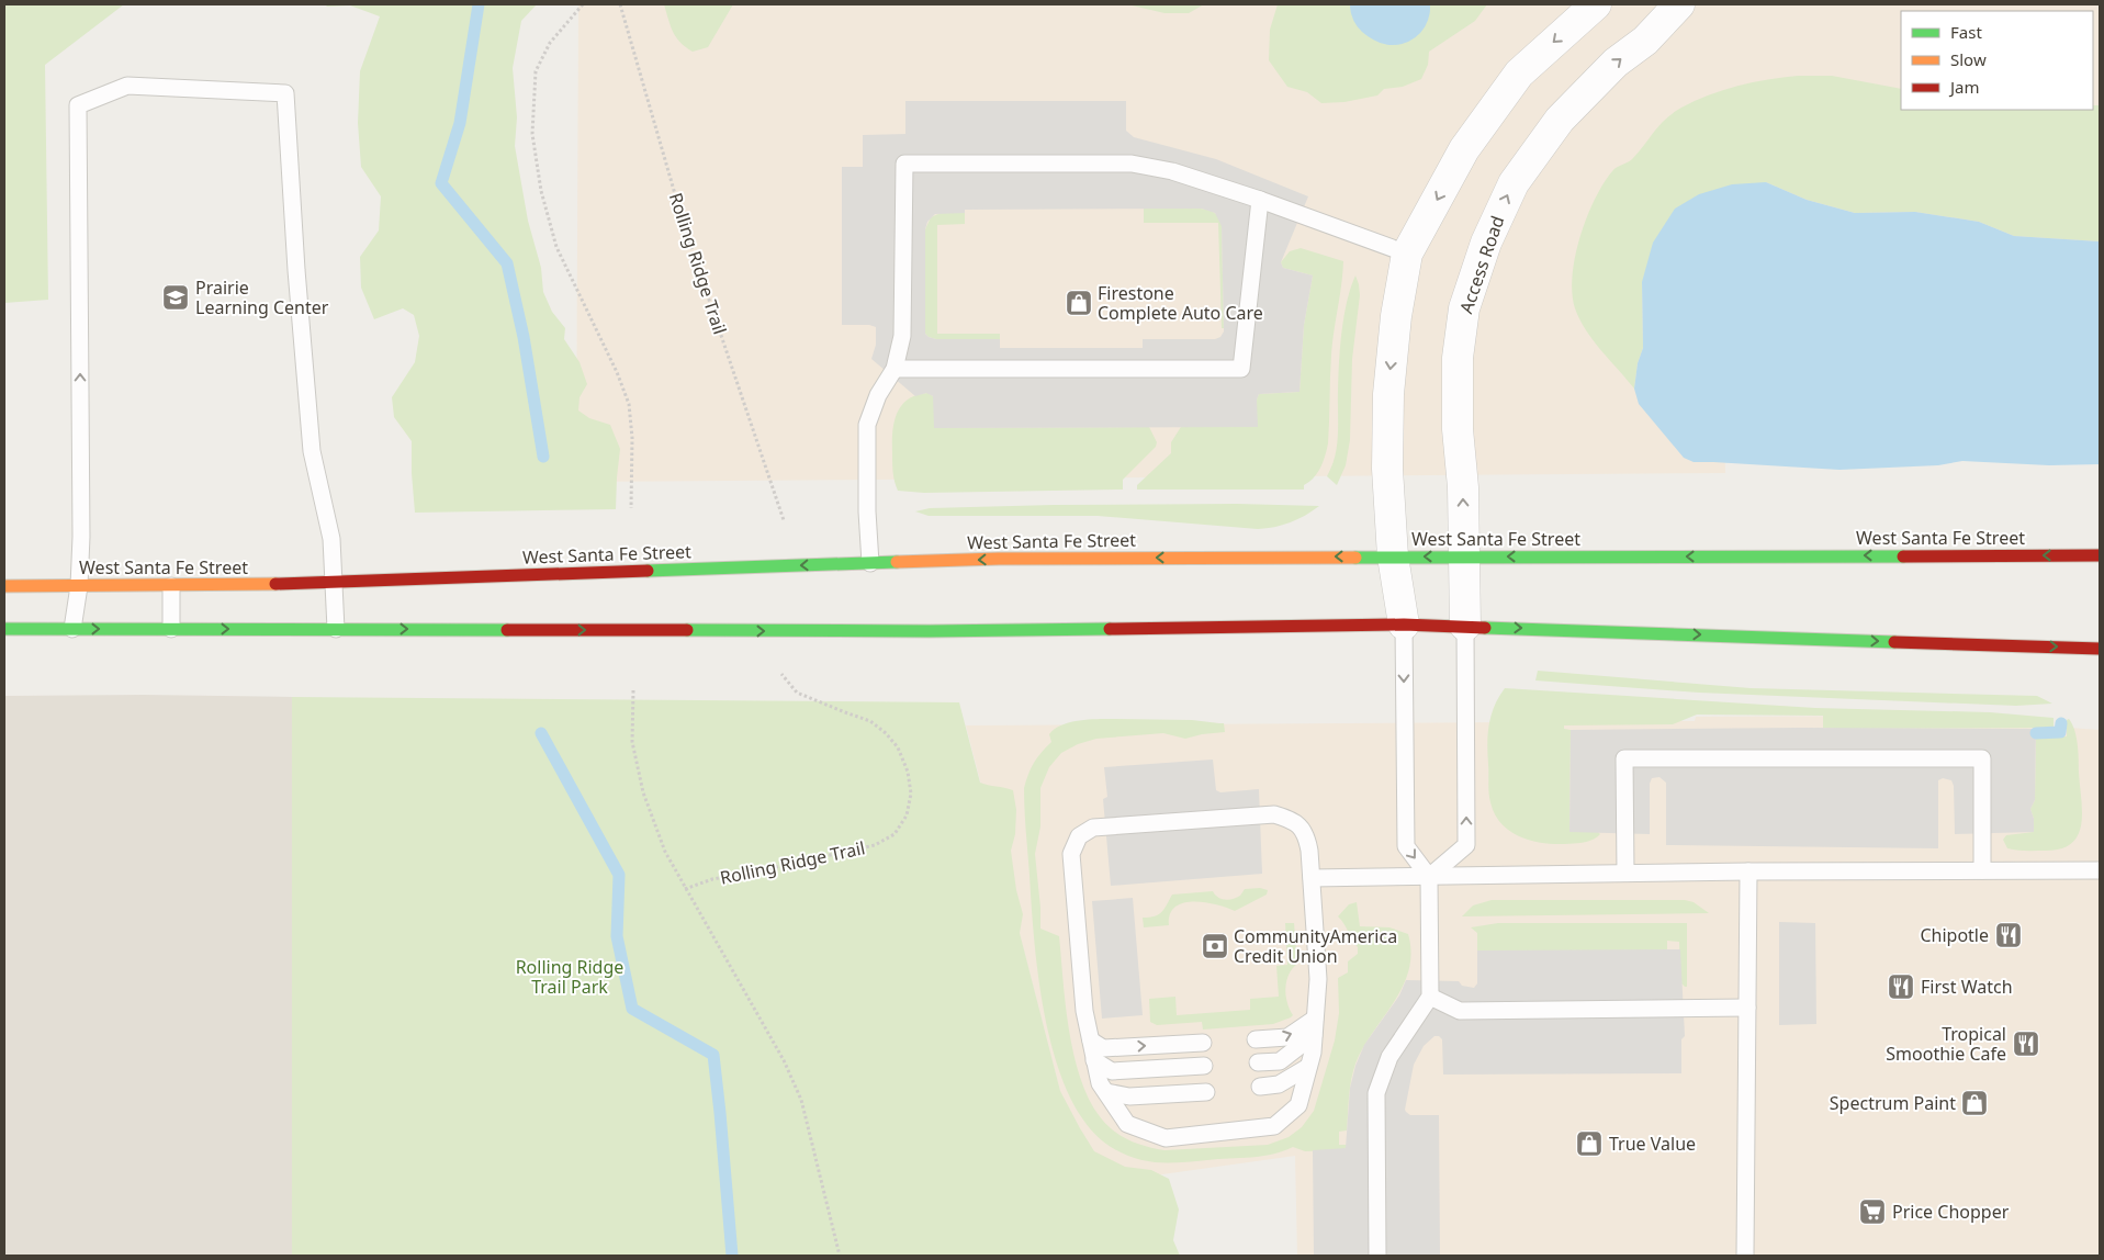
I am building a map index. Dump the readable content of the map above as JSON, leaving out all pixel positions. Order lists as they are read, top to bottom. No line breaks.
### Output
{"streets":{"street":["Access Road","West Santa Fe Street"],"path":["Rolling Ridge Trail"]},"crossings":[["Access Road","West Santa Fe Street"]],"parks":["Rolling Ridge Trail Park"],"places":{"school or university":["Prairie Learning Center"],"shop":["Firestone Complete Auto Care","Spectrum Paint","True Value"],"restaurant":["Chipotle","First Watch","Tropical Smoothie Cafe"],"bank":["CommunityAmerica Credit Union"],"supermarket":["Price Chopper"]},"legend":["Fast","Slow","Jam"]}
